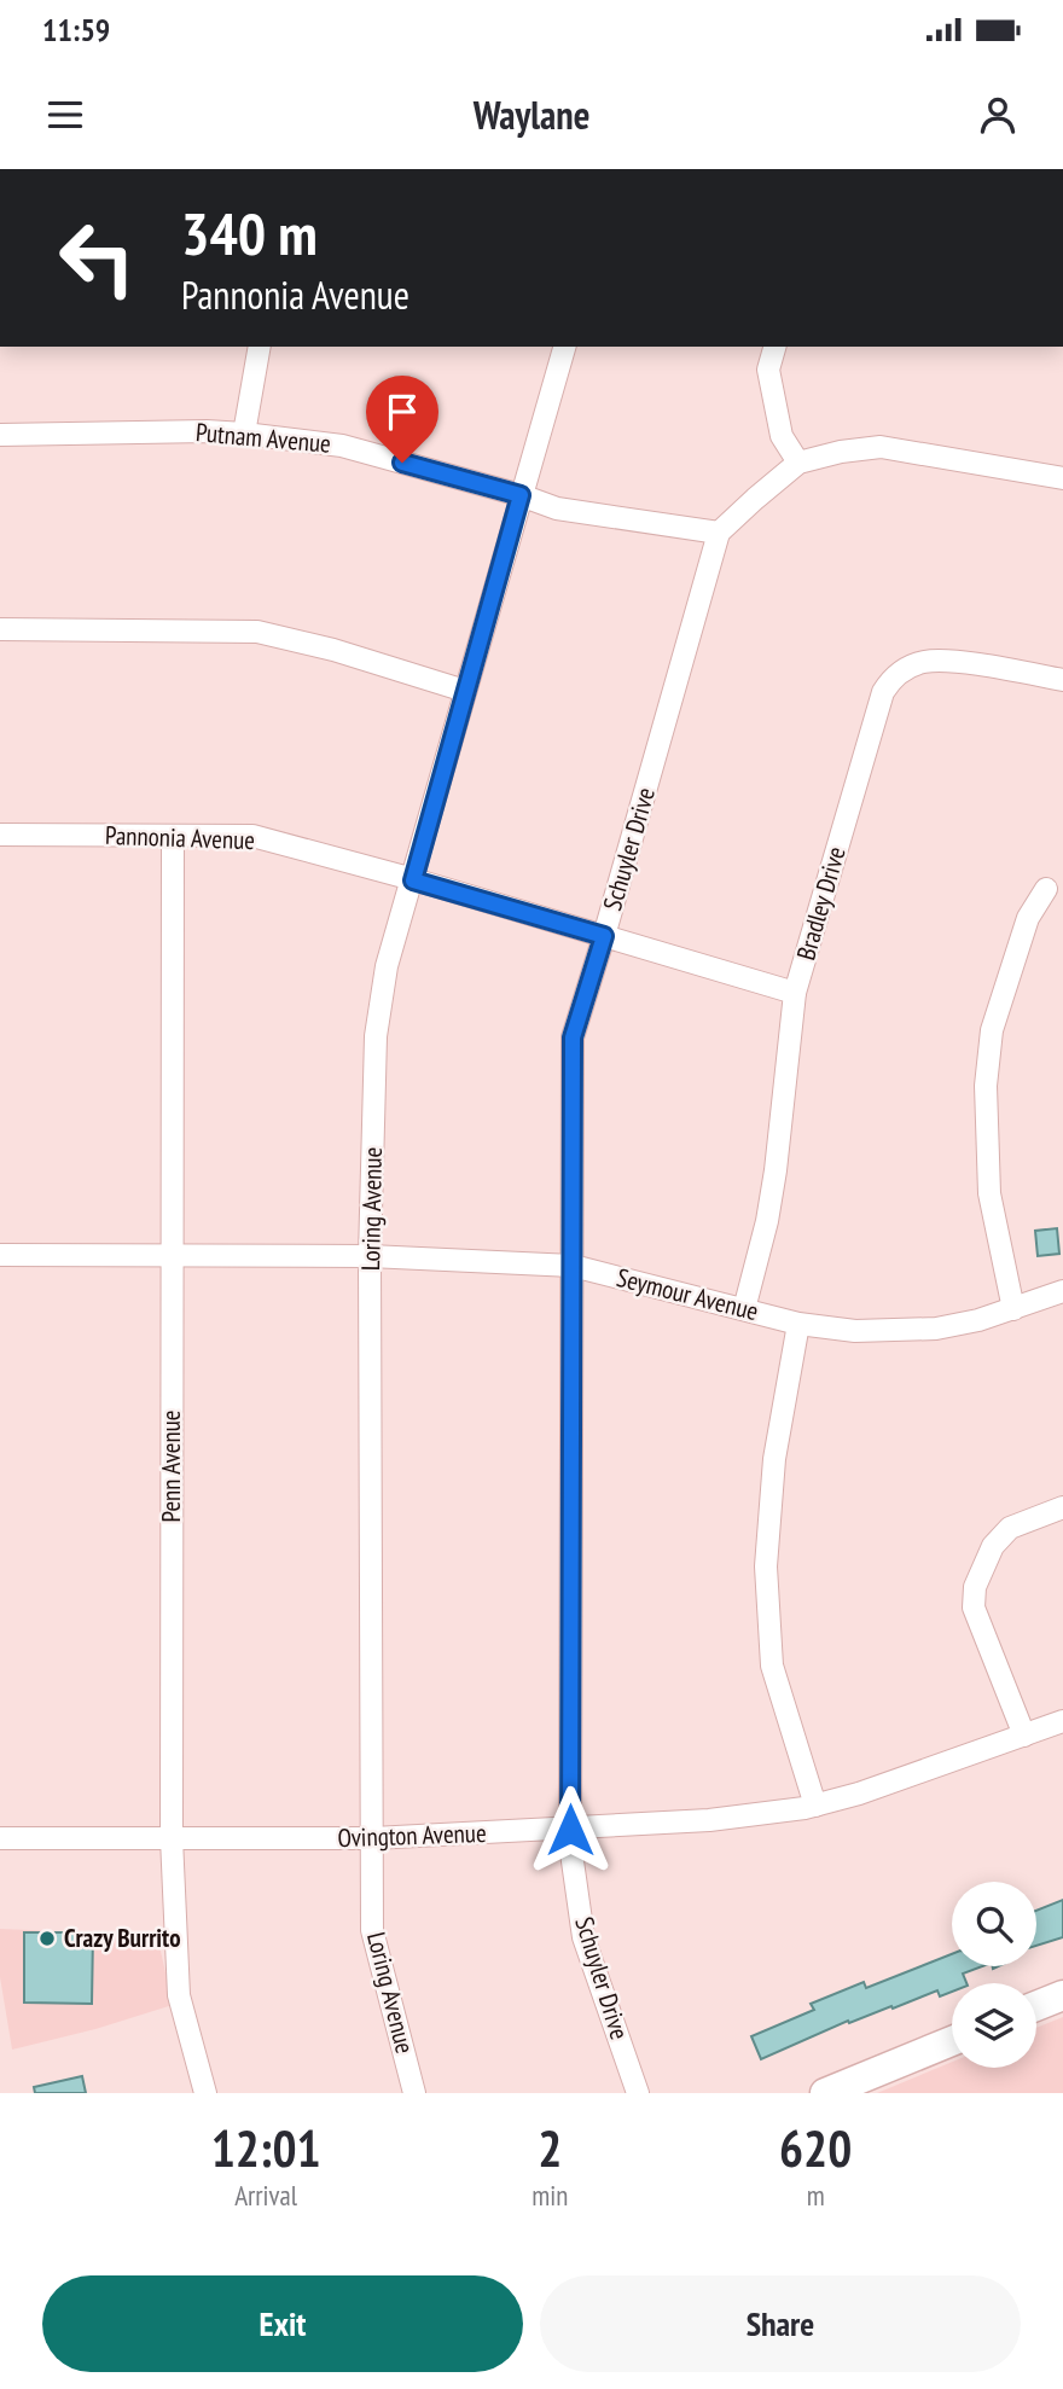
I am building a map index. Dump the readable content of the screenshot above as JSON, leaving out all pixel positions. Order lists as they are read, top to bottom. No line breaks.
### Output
{"streets":{"street":["Putnam Avenue","Pannonia Avenue","Schuyler Drive","Bradley Drive","Loring Avenue","Seymour Avenue","Penn Avenue","Ovington Avenue"]},"crossings":[["Putnam Avenue","Schuyler Drive"],["Putnam Avenue","Loring Avenue"],["Pannonia Avenue","Schuyler Drive"],["Pannonia Avenue","Bradley Drive"],["Pannonia Avenue","Loring Avenue"],["Pannonia Avenue","Penn Avenue"],["Schuyler Drive","Seymour Avenue"],["Schuyler Drive","Ovington Avenue"],["Bradley Drive","Seymour Avenue"],["Loring Avenue","Seymour Avenue"],["Loring Avenue","Ovington Avenue"],["Seymour Avenue","Penn Avenue"],["Penn Avenue","Ovington Avenue"]],"places":["Crazy Burrito"],"page":{"status":"11:59","header":"Waylane","turn":["340 m","Pannonia Avenue"],"eta":["12:01","Arrival","2","min","620","m"],"buttons":["Exit","Share"]}}
